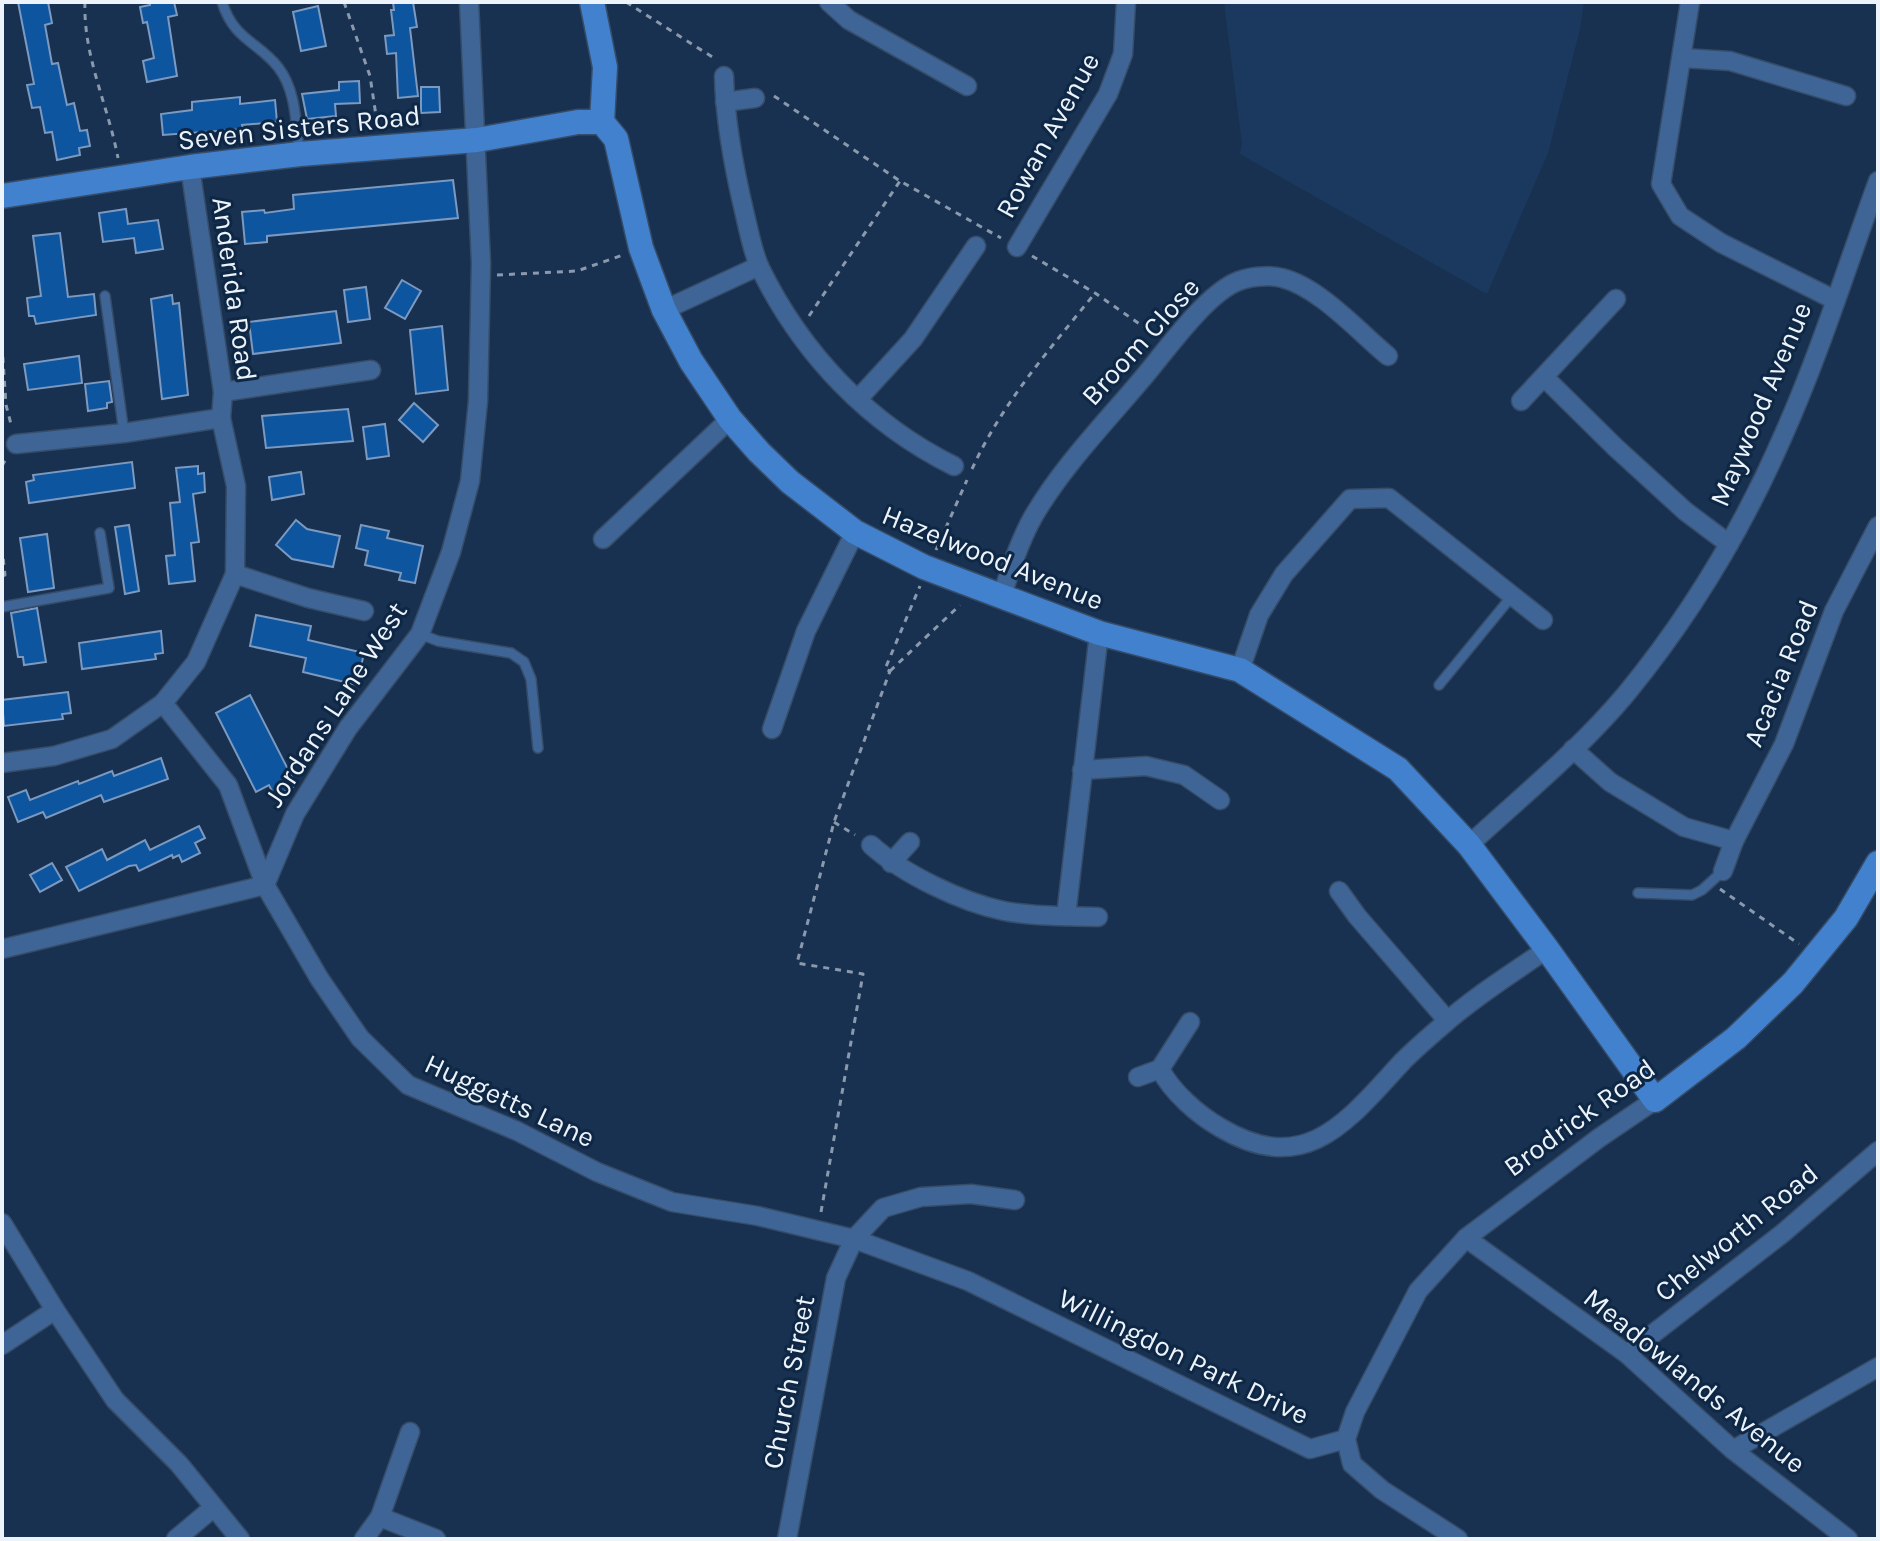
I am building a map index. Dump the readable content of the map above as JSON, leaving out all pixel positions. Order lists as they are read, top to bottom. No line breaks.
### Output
{"streets":{"street":["Seven Sisters Road","Rowan Avenue","Anderida Road","Broom Close","Maywood Avenue","Hazelwood Avenue","Acacia Road","Jordans Lane West","Huggetts Lane","Brodrick Road","Chelworth Road","Willingdon Park Drive","Meadowlands Avenue","Church Street"]},"crossings":[["Seven Sisters Road","Anderida Road"],["Seven Sisters Road","Hazelwood Avenue"],["Seven Sisters Road","Jordans Lane West"],["Anderida Road","Huggetts Lane"],["Broom Close","Hazelwood Avenue"],["Maywood Avenue","Hazelwood Avenue"],["Hazelwood Avenue","Brodrick Road"],["Jordans Lane West","Huggetts Lane"],["Huggetts Lane","Willingdon Park Drive"],["Huggetts Lane","Church Street"],["Brodrick Road","Willingdon Park Drive"],["Brodrick Road","Meadowlands Avenue"],["Chelworth Road","Meadowlands Avenue"],["Willingdon Park Drive","Church Street"]]}
